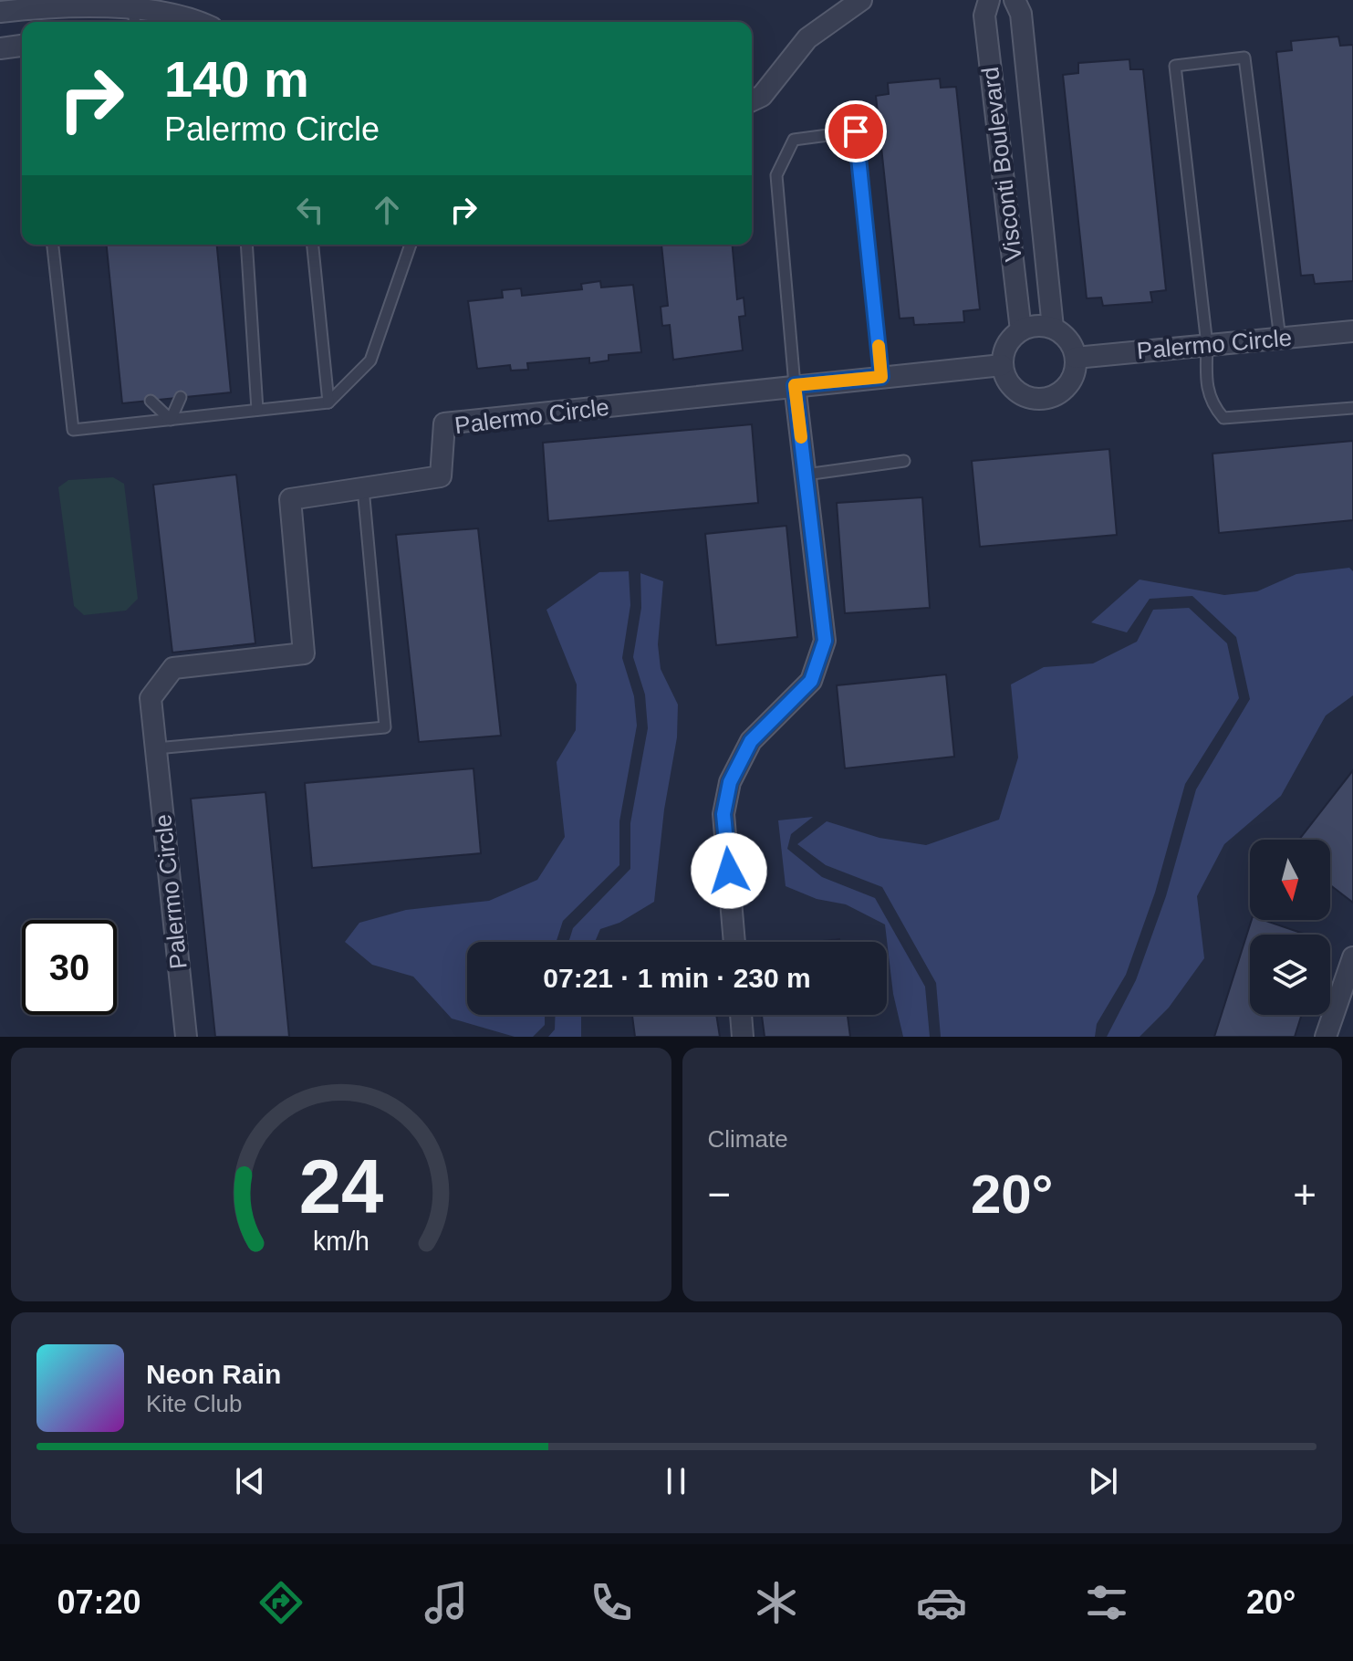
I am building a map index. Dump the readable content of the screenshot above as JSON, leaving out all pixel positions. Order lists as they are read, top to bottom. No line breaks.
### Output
{"streets":{"street":["Visconti Boulevard","Palermo Circle"]},"crossings":[["Visconti Boulevard","Palermo Circle"]],"north":"bottom","page":{"turn":["140 m","Palermo Circle"],"limit":"30","trip":"07:21 · 1 min · 230 m","tile":"Climate","heat":["−","20°","+"],"song":["Neon Rain","Kite Club"],"tabs":["07:20","20°"],"gauge":["24","km/h"]}}
